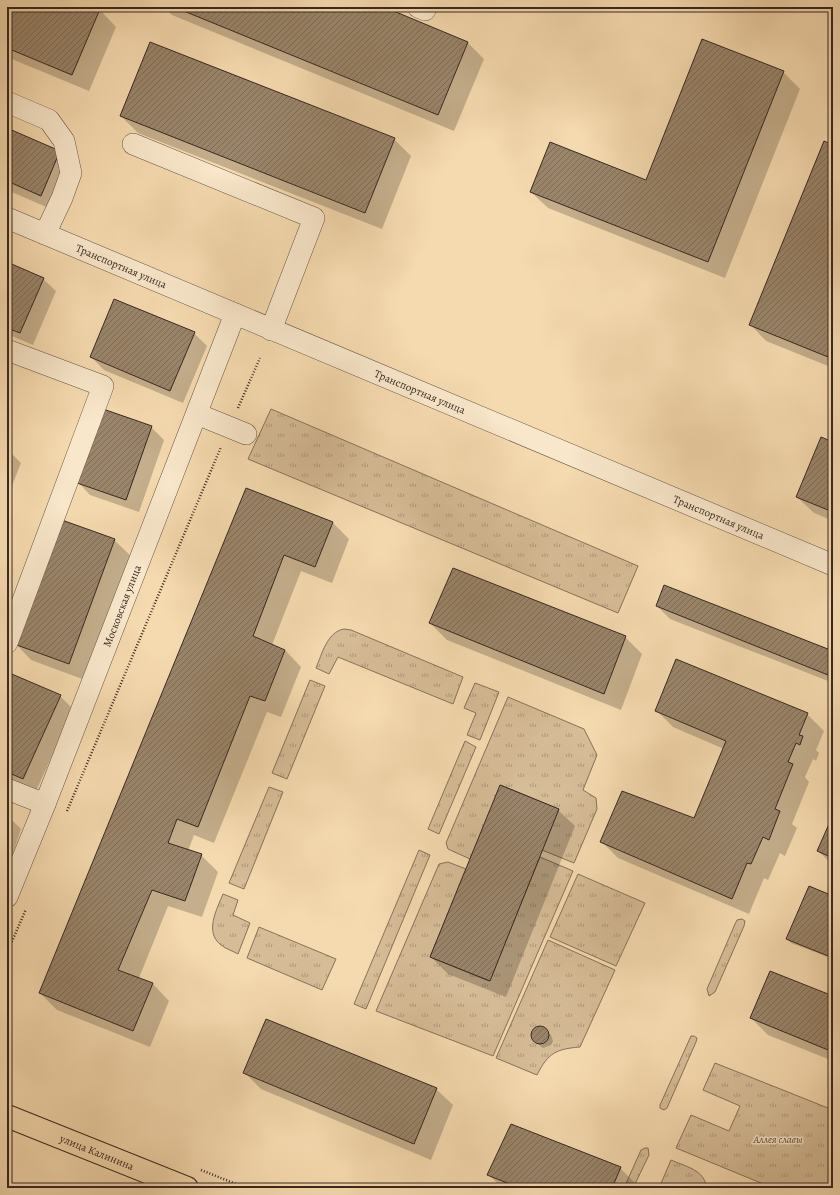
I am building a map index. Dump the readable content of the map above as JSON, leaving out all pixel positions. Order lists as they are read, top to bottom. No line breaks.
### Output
{"streets":{"main road":["улица Калинина"],"street":["Транспортная улица","Московская улица"]},"crossings":[["Транспортная улица","Московская улица"]],"parks":["Аллея славы"]}
